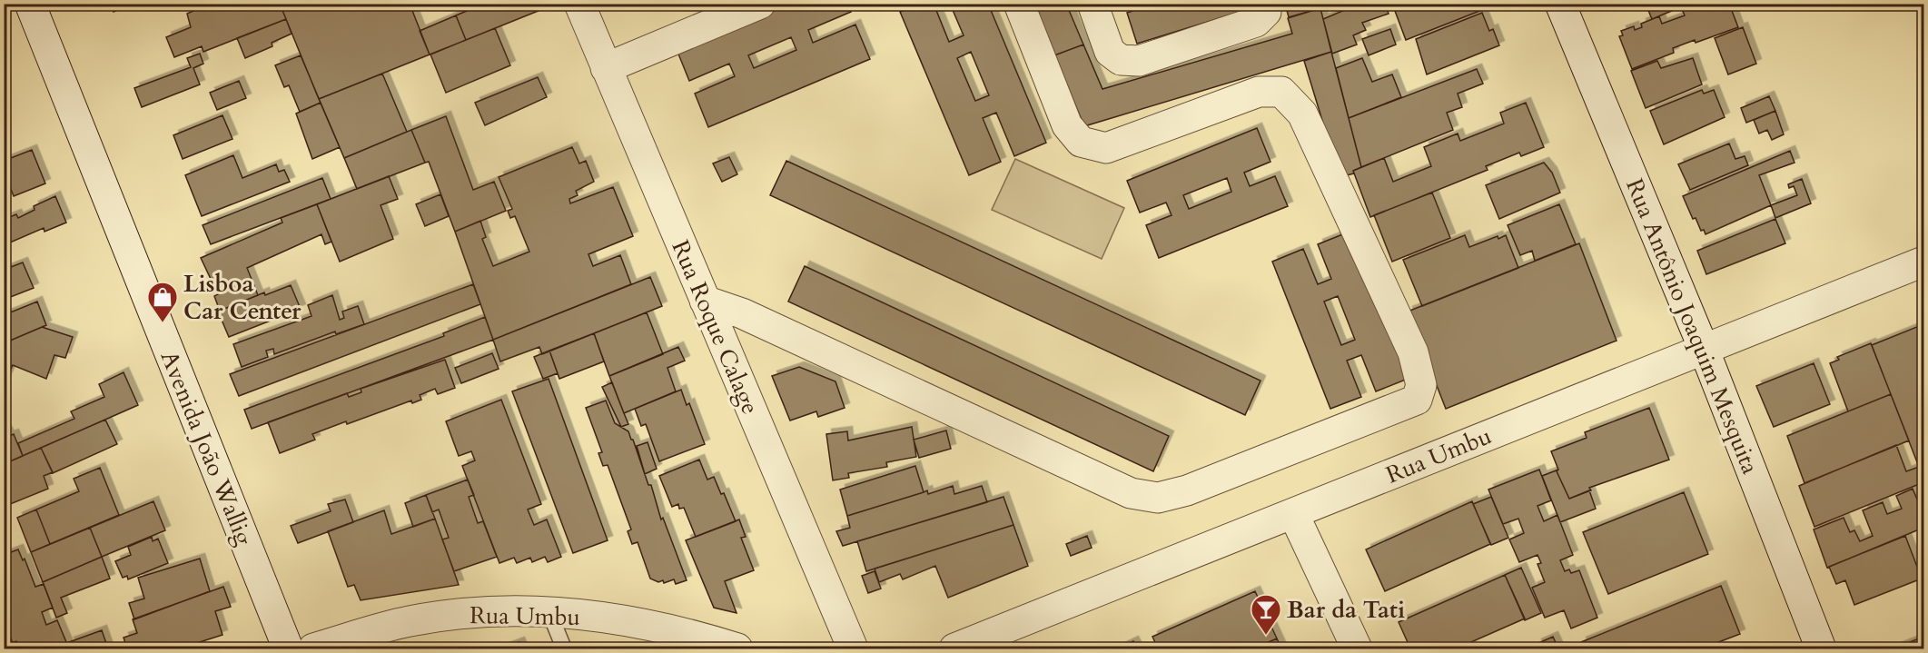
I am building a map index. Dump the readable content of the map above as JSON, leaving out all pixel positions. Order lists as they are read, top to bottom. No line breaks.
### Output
{"streets":{"street":["Rua Antônio Joaquim Mesquita","Rua Roque Calage","Avenida João Wallig","Rua Umbu"]},"crossings":[["Rua Antônio Joaquim Mesquita","Rua Umbu"]],"places":{"shop":["Lisboa Car Center"],"bar":["Bar da Tati"]}}
